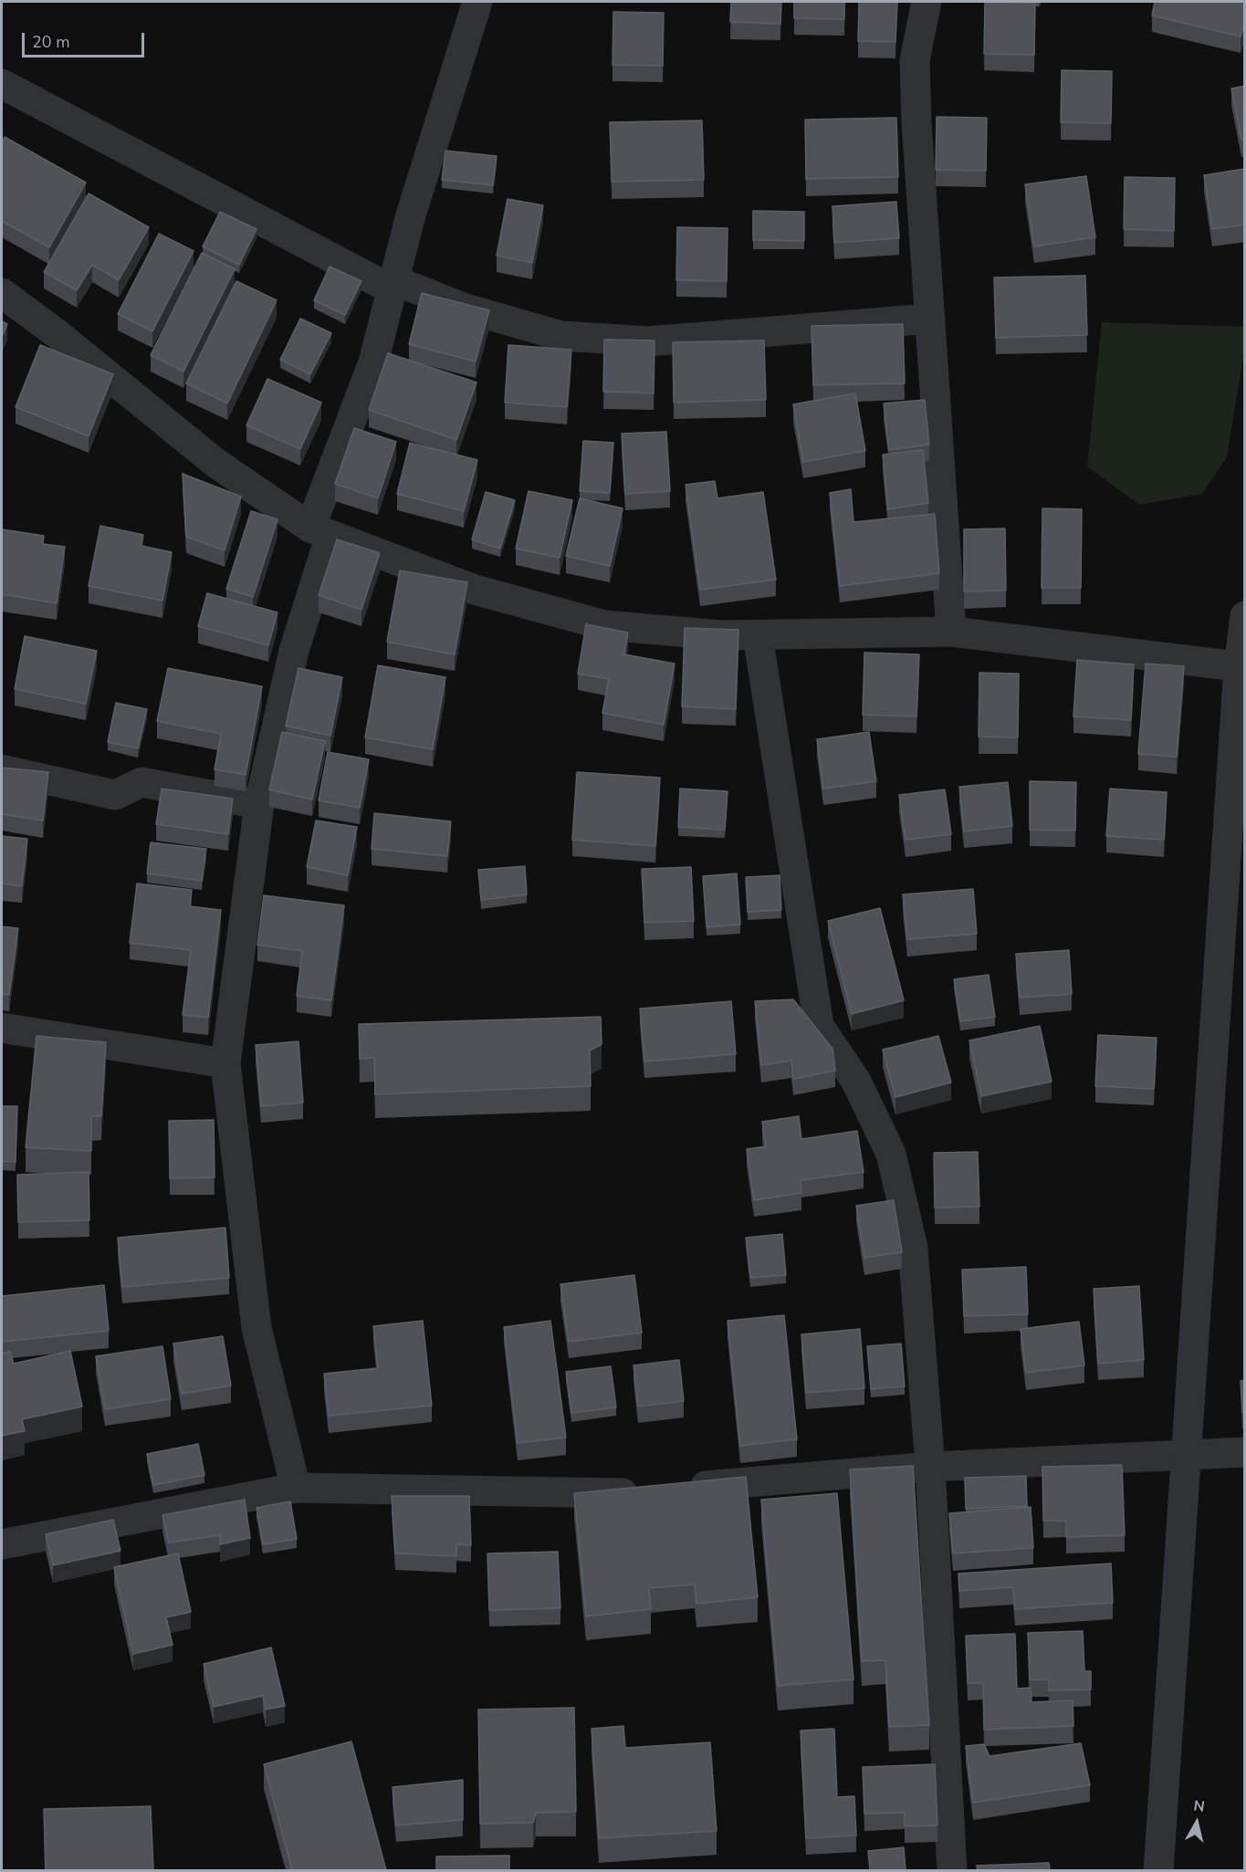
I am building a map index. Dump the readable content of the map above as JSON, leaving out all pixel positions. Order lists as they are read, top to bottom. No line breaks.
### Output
{"scale_bar":"20 m","north":"top"}
